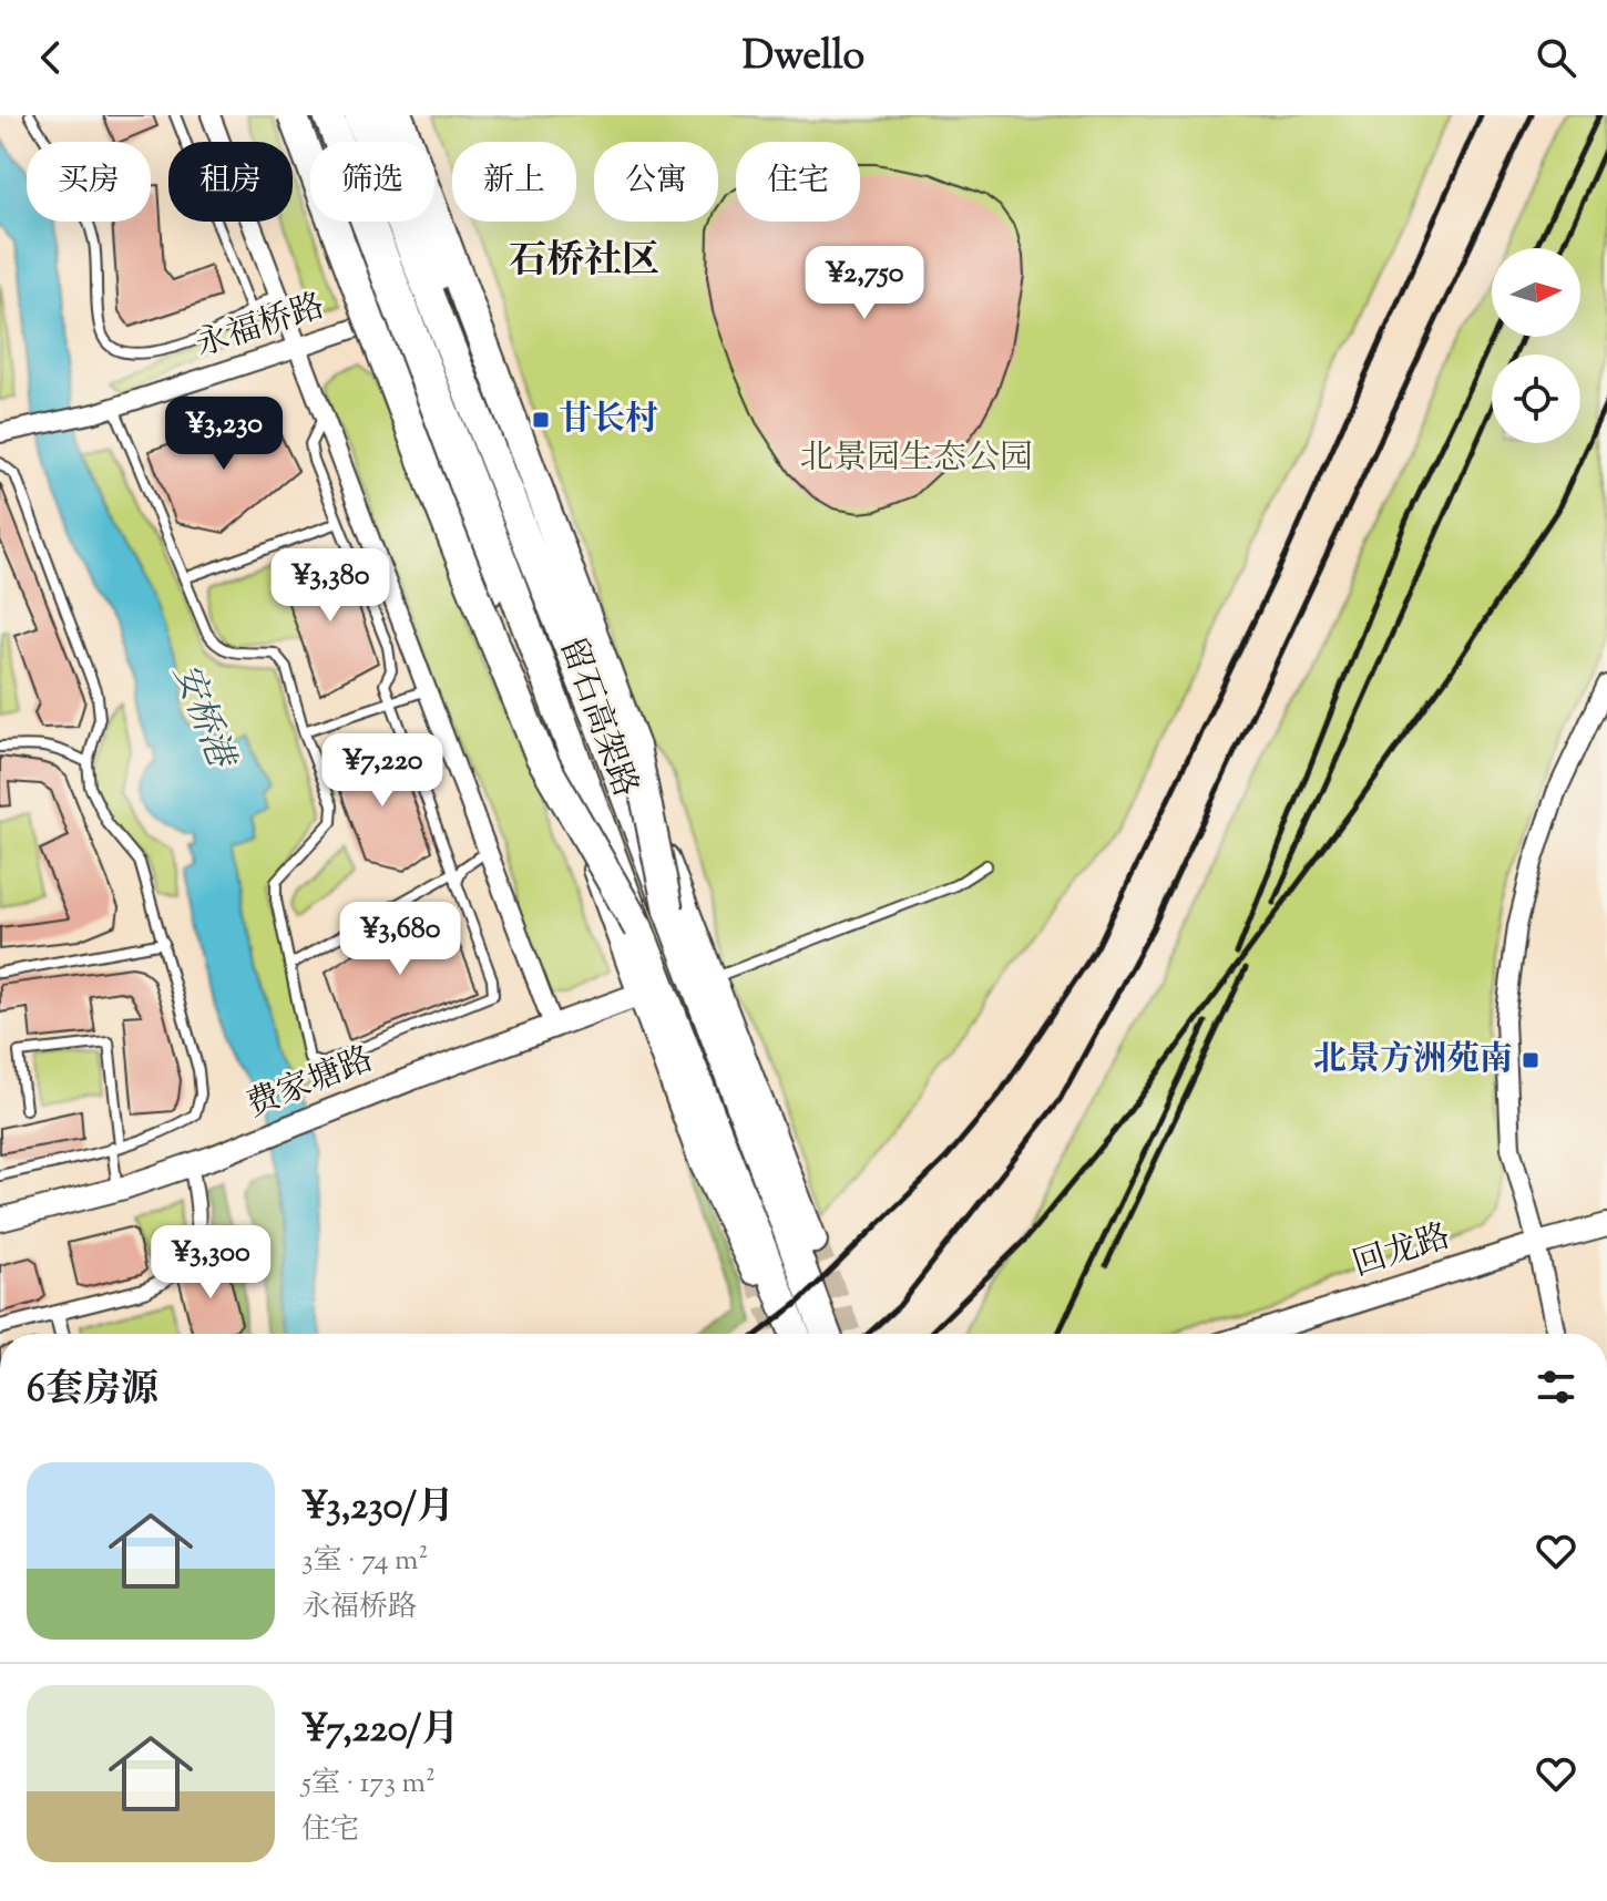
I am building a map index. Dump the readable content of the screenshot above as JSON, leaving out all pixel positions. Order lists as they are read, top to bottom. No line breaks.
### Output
{"streets":{"highway":["留石高架路"],"street":["永福桥路","费家塘路","回龙路"]},"districts":["石桥社区"],"water":["安桥港"],"parks":["北景园生态公园"],"places":{"transit":["甘长村","北景方洲苑南"]},"north":"right","page":{"header":"Dwello","chip":["买房","租房","筛选","新上","公寓","住宅"],"price":["¥2,750","¥3,230","¥3,380","¥7,220","¥3,680","¥3,300"],"heading":"6套房源","list":[{"name":"¥3,230/月","note":"3室 · 74 m² · 永福桥路"},{"name":"¥7,220/月","note":"5室 · 173 m² · 住宅"}]}}
